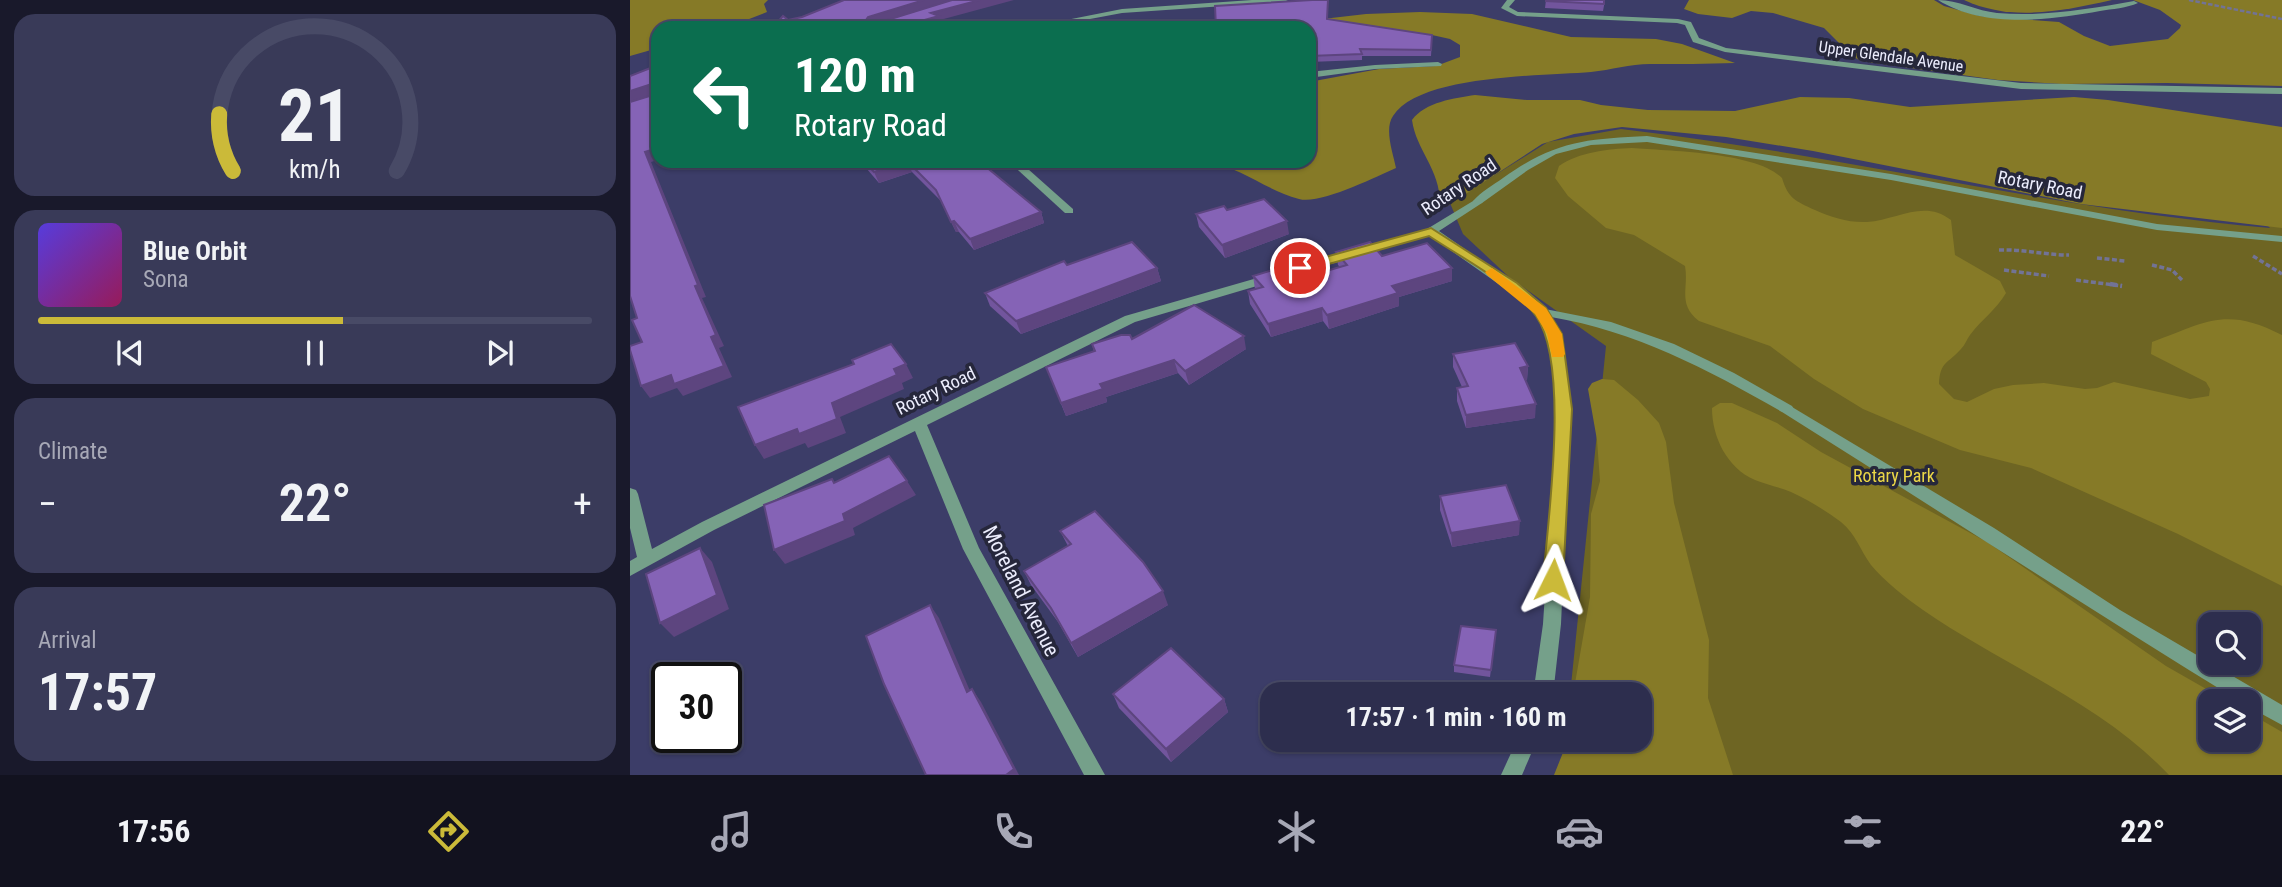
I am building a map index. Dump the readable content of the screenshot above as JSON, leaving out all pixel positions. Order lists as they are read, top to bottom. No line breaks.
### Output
{"streets":{"street":["Upper Glendale Avenue","Rotary Road","Moreland Avenue"]},"crossings":[["Rotary Road","Moreland Avenue"]],"parks":["Rotary Park"],"page":{"turn":["120 m","Rotary Road"],"song":["Blue Orbit","Sona"],"tile":["Climate",["Arrival","17:57"]],"heat":["−","22°","+"],"limit":"30","trip":"17:57 · 1 min · 160 m","tabs":["17:56","22°"],"gauge":["21","km/h"]}}
